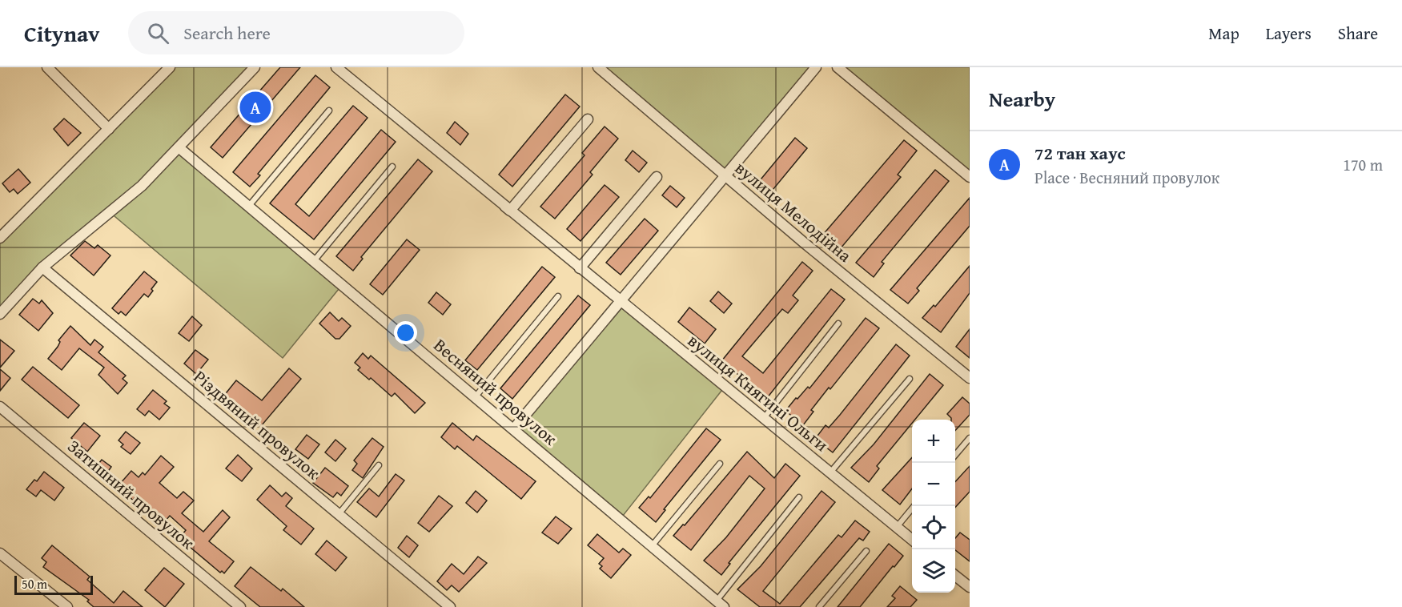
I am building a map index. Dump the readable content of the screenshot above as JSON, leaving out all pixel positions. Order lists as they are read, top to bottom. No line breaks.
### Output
{"streets":{"street":["вулиця Мелодійна","Весняний провулок","вулиця Княгині Ольги","Різдвяний провулок","Затишний провулок"]},"scale_bar":"50 m","page":{"header":"Citynav","search":"Search here","nav":["Map","Layers","Share"],"heading":"Nearby","pins":"A","list":[{"mark":"A","name":"72 тан хаус","note":"Place · Весняний провулок","value":"170 m"}],"map_buttons":["+","−"],"scale":"50 m"}}
